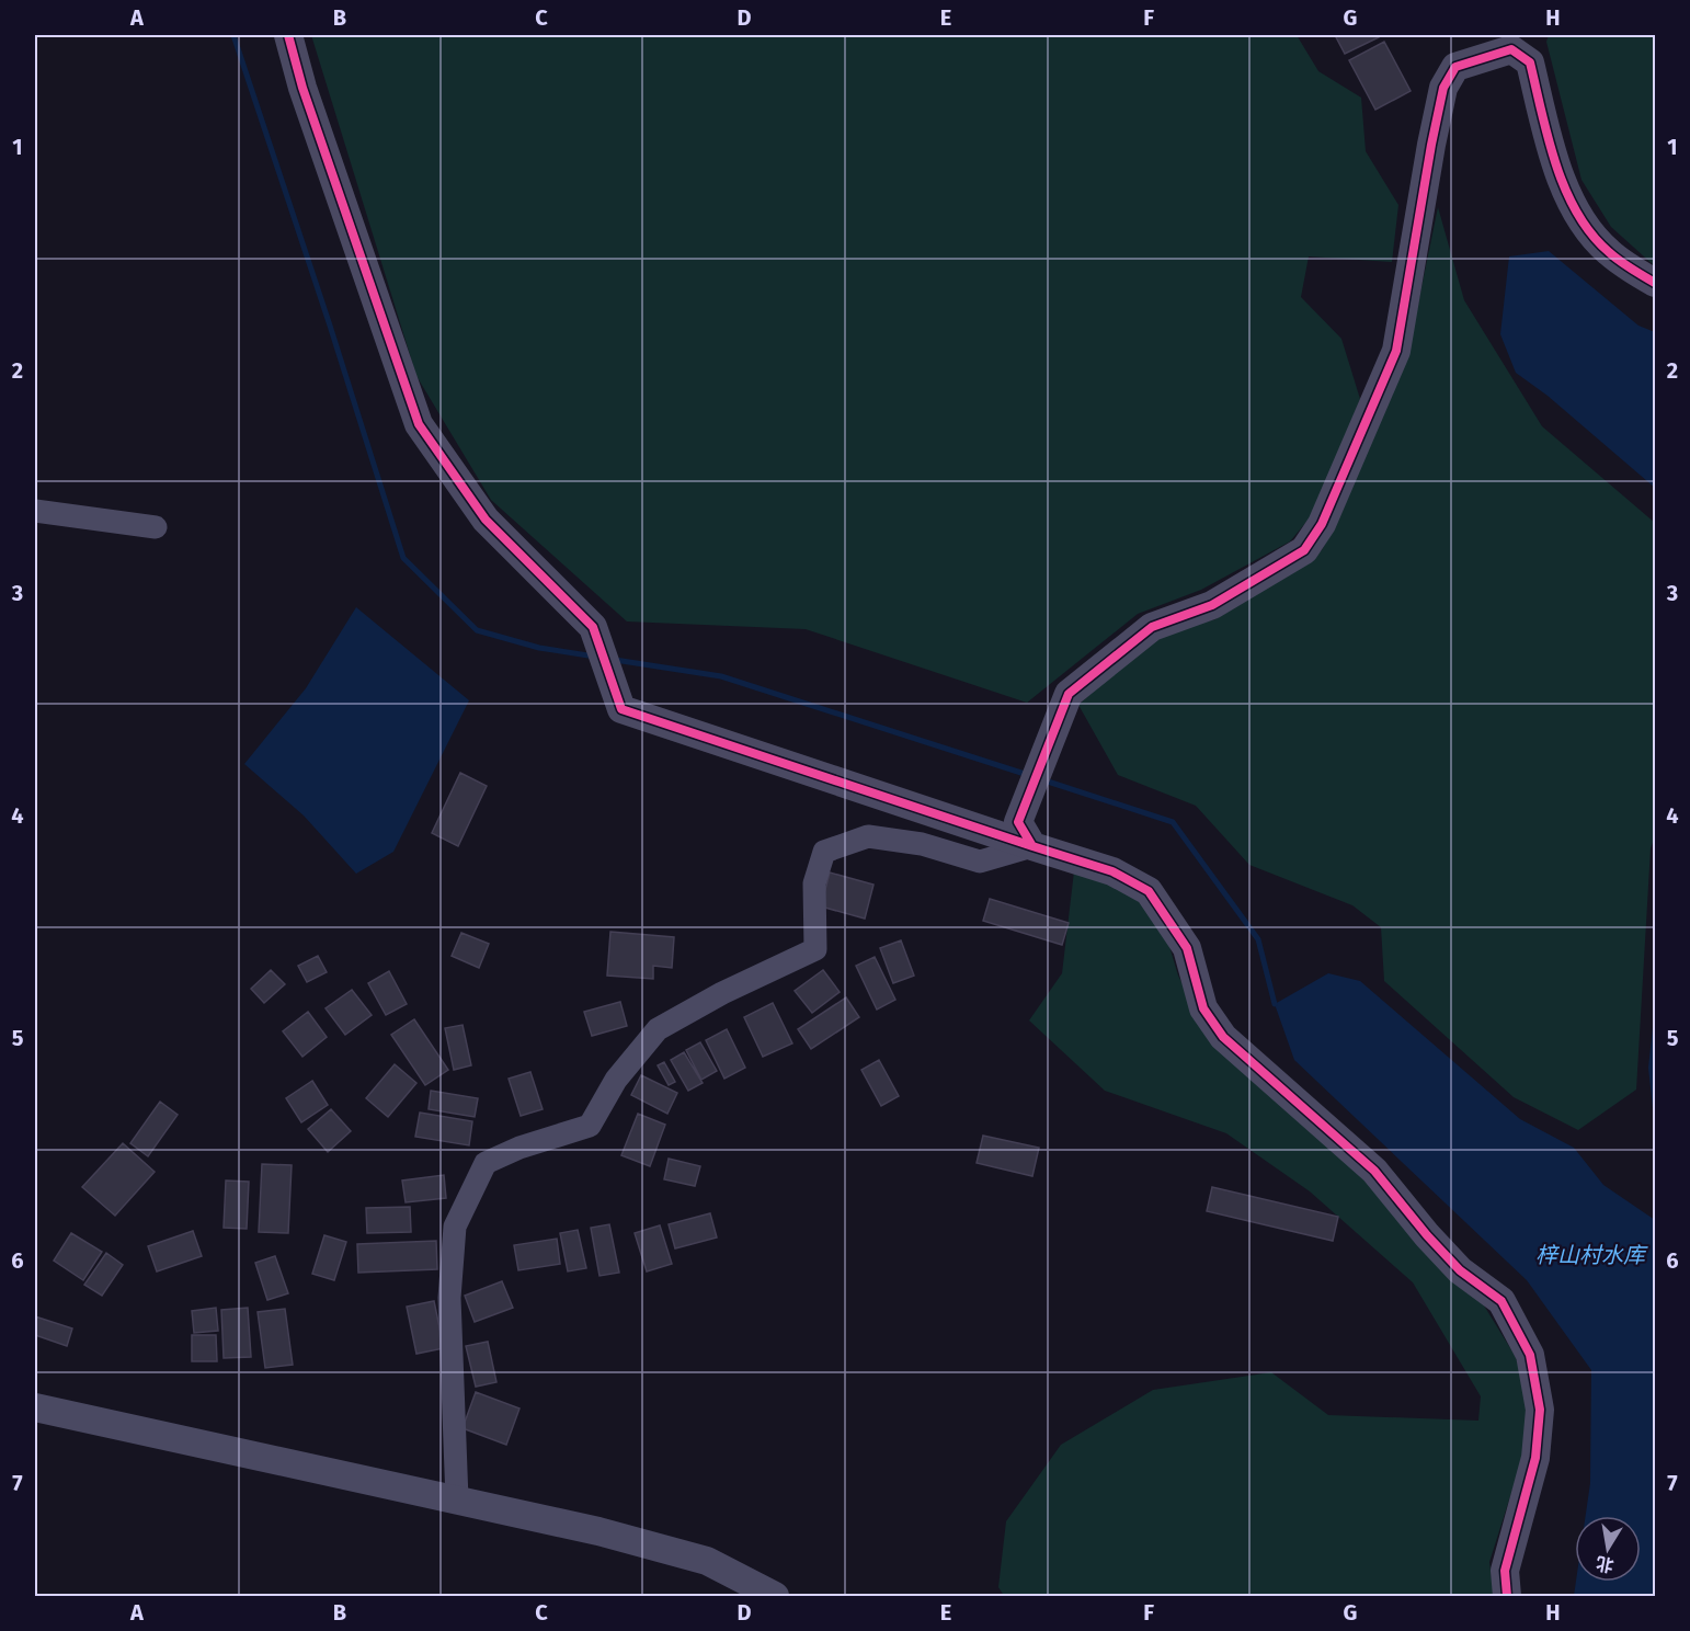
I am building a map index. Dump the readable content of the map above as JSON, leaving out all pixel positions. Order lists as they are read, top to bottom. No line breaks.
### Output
{"water":["梓山村水库"],"north":"bottom","grid":{"columns":["A","B","C","D","E","F","G","H"],"rows":["1","2","3","4","5","6","7"]}}
